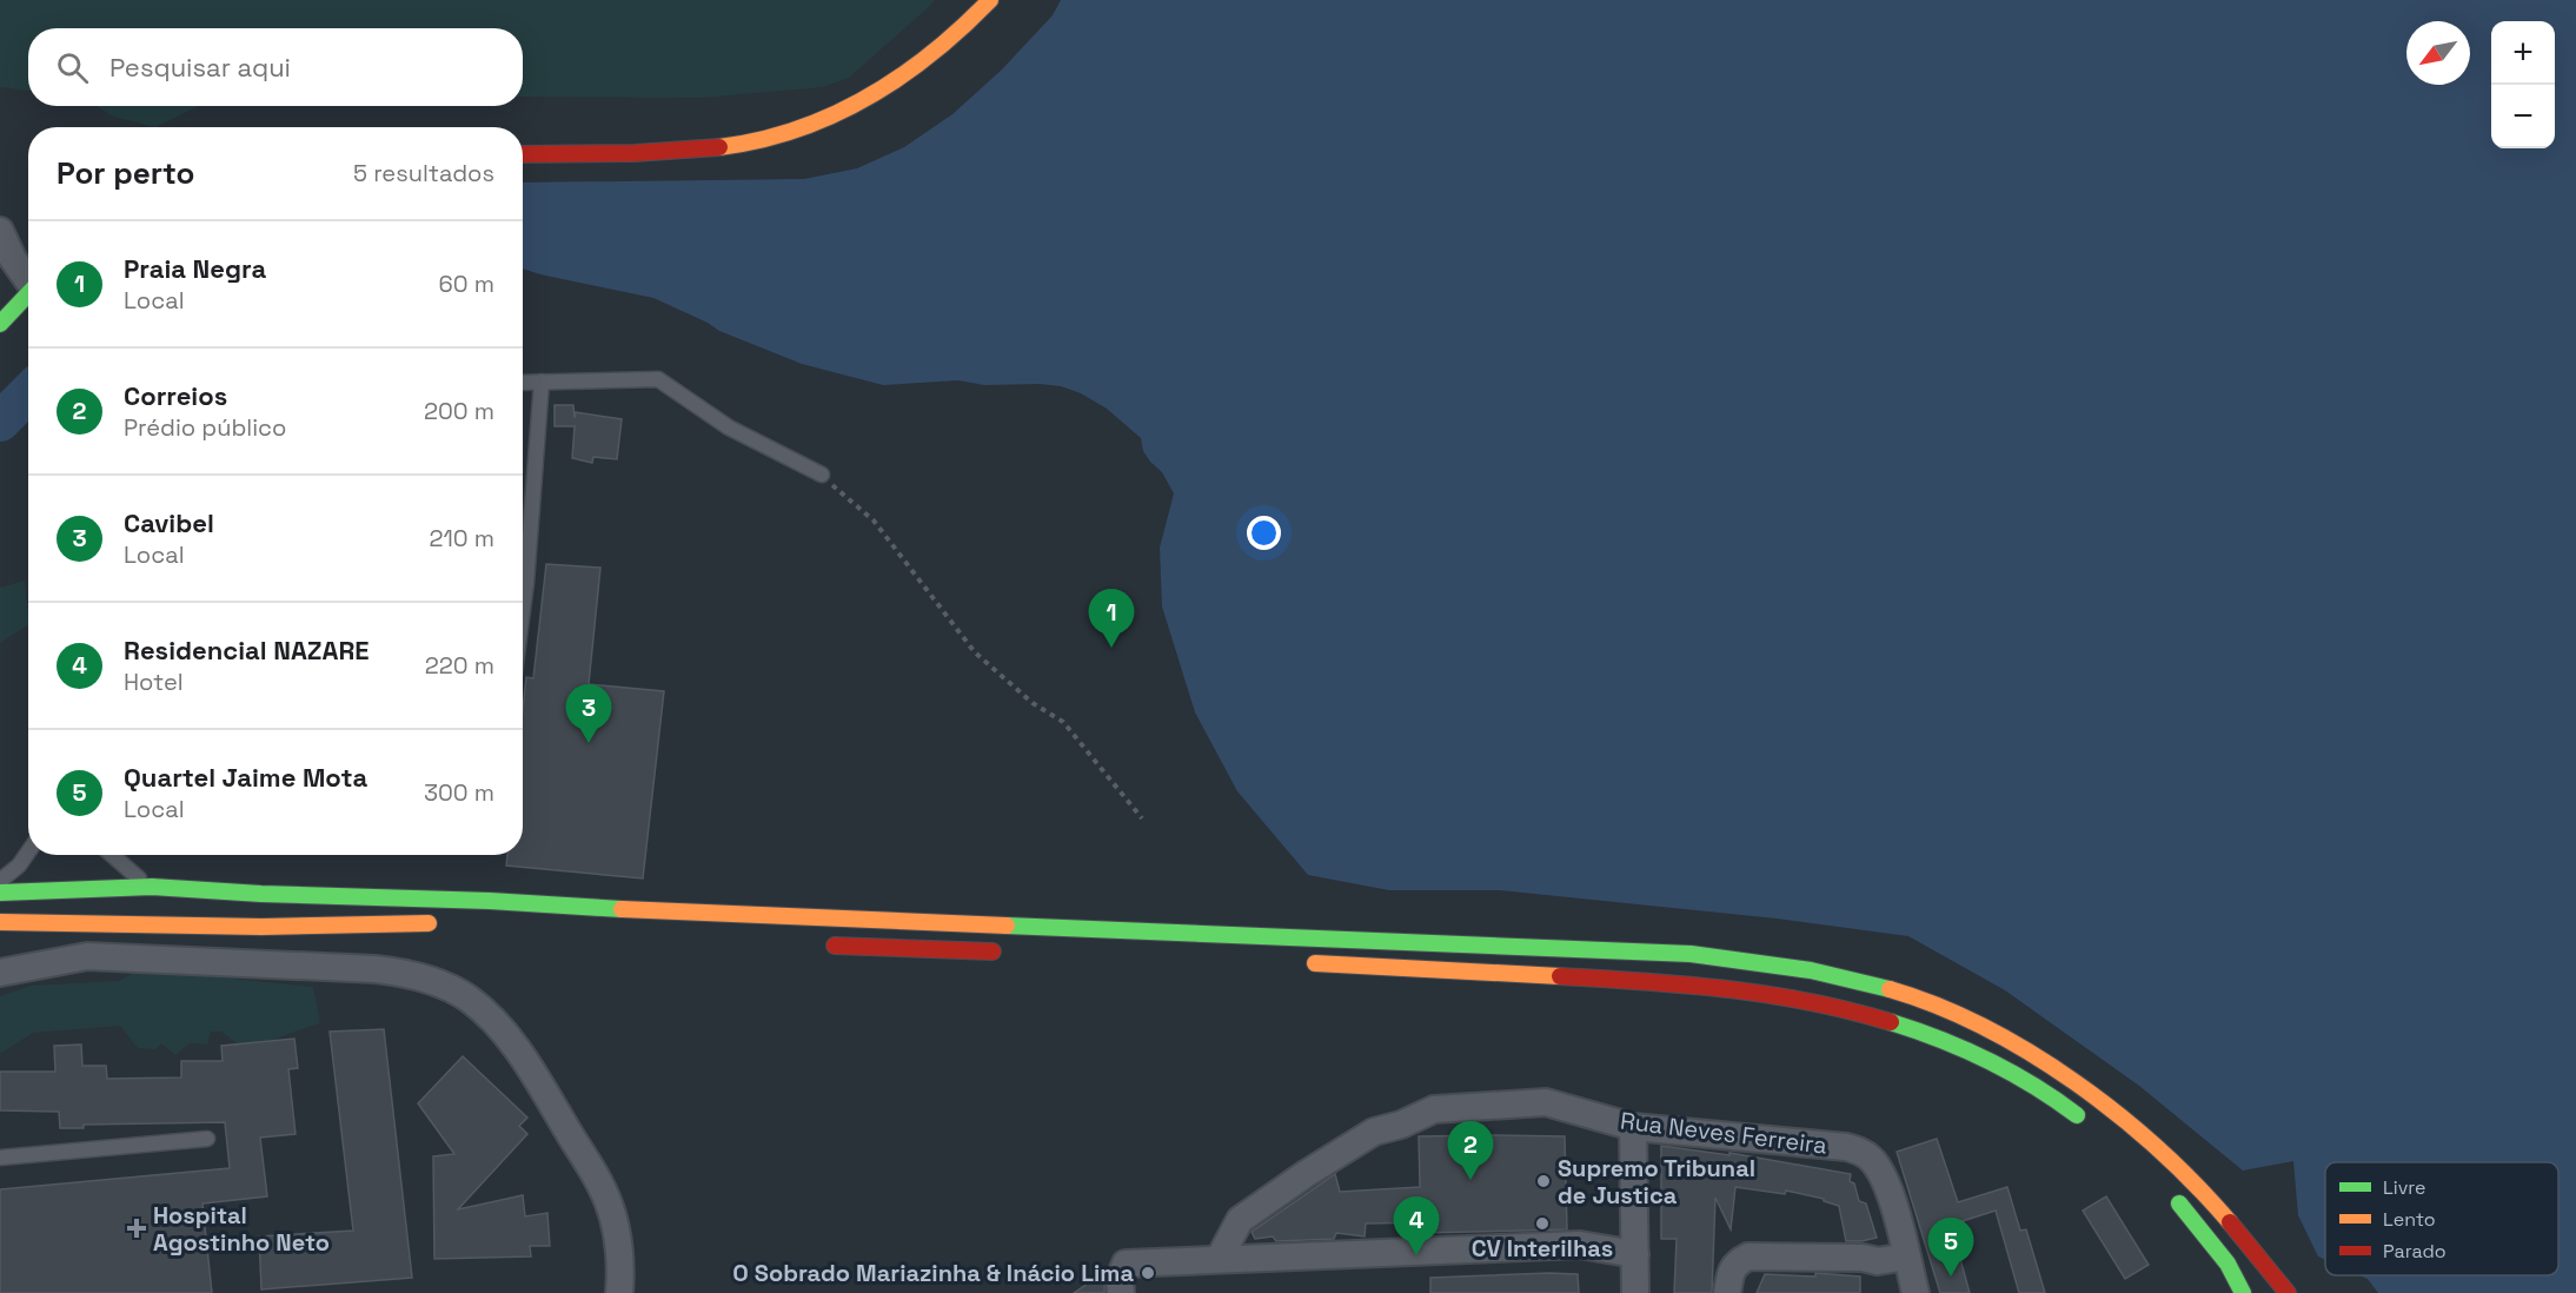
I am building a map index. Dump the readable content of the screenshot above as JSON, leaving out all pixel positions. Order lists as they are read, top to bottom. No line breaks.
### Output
{"streets":{"street":["Rua Neves Ferreira"]},"places":{"other":["Supremo Tribunal de Justica","CV Interilhas","O Sobrado Mariazinha & Inácio Lima"],"health":["Hospital Agostinho Neto"]},"legend":["Livre","Lento","Parado"],"north":"bottom left","page":{"map_buttons":["+","−"],"search":"Pesquisar aqui","heading":["Por perto","5 resultados"],"list":[{"mark":"1","name":"Praia Negra","note":"Local","value":"60 m"},{"mark":"2","name":"Correios","note":"Prédio público","value":"200 m"},{"mark":"3","name":"Cavibel","note":"Local","value":"210 m"},{"mark":"4","name":"Residencial NAZARE","note":"Hotel","value":"220 m"},{"mark":"5","name":"Quartel Jaime Mota","note":"Local","value":"300 m"}],"pins":["1","3","2","4","5"]}}
